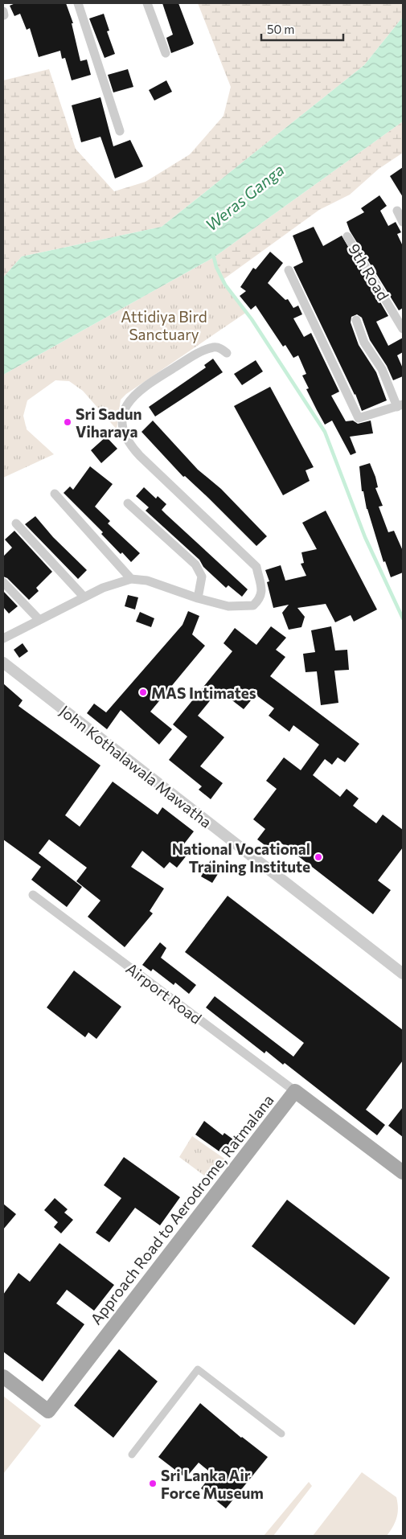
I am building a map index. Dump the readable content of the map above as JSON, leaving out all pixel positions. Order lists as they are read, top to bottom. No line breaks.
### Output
{"streets":{"main road":["Approach Road to Aerodrome, Ratmalana"],"street":["9th Road","John Kothalawala Mawatha","Airport Road"]},"crossings":[["Airport Road","Approach Road to Aerodrome, Ratmalana"]],"water":["Weras Ganga"],"parks":["Attidiya Bird Sanctuary"],"places":["Sri Sadun Viharaya","MAS Intimates","National Vocational Training Institute","Sri Lanka Air Force Museum"],"scale_bar":"50 m"}
